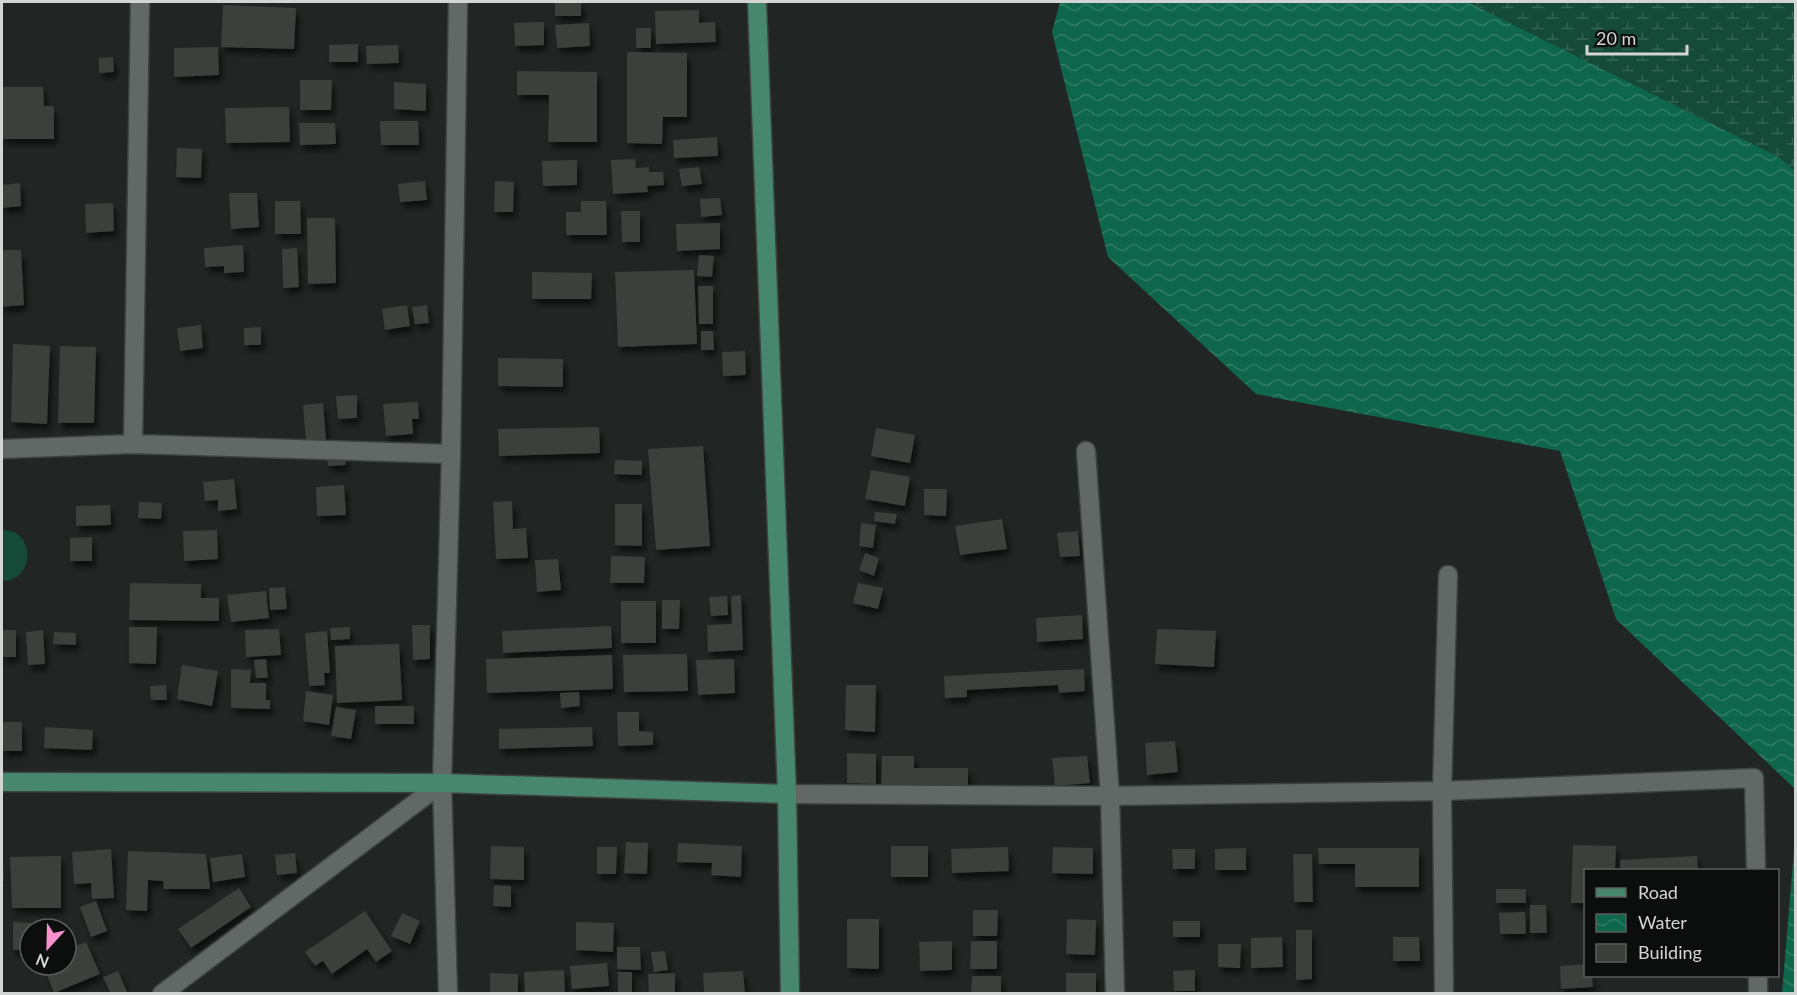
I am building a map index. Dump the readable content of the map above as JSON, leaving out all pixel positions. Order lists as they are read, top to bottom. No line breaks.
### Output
{"legend":["Road","Water","Building"],"scale_bar":"20 m","north":"bottom"}
